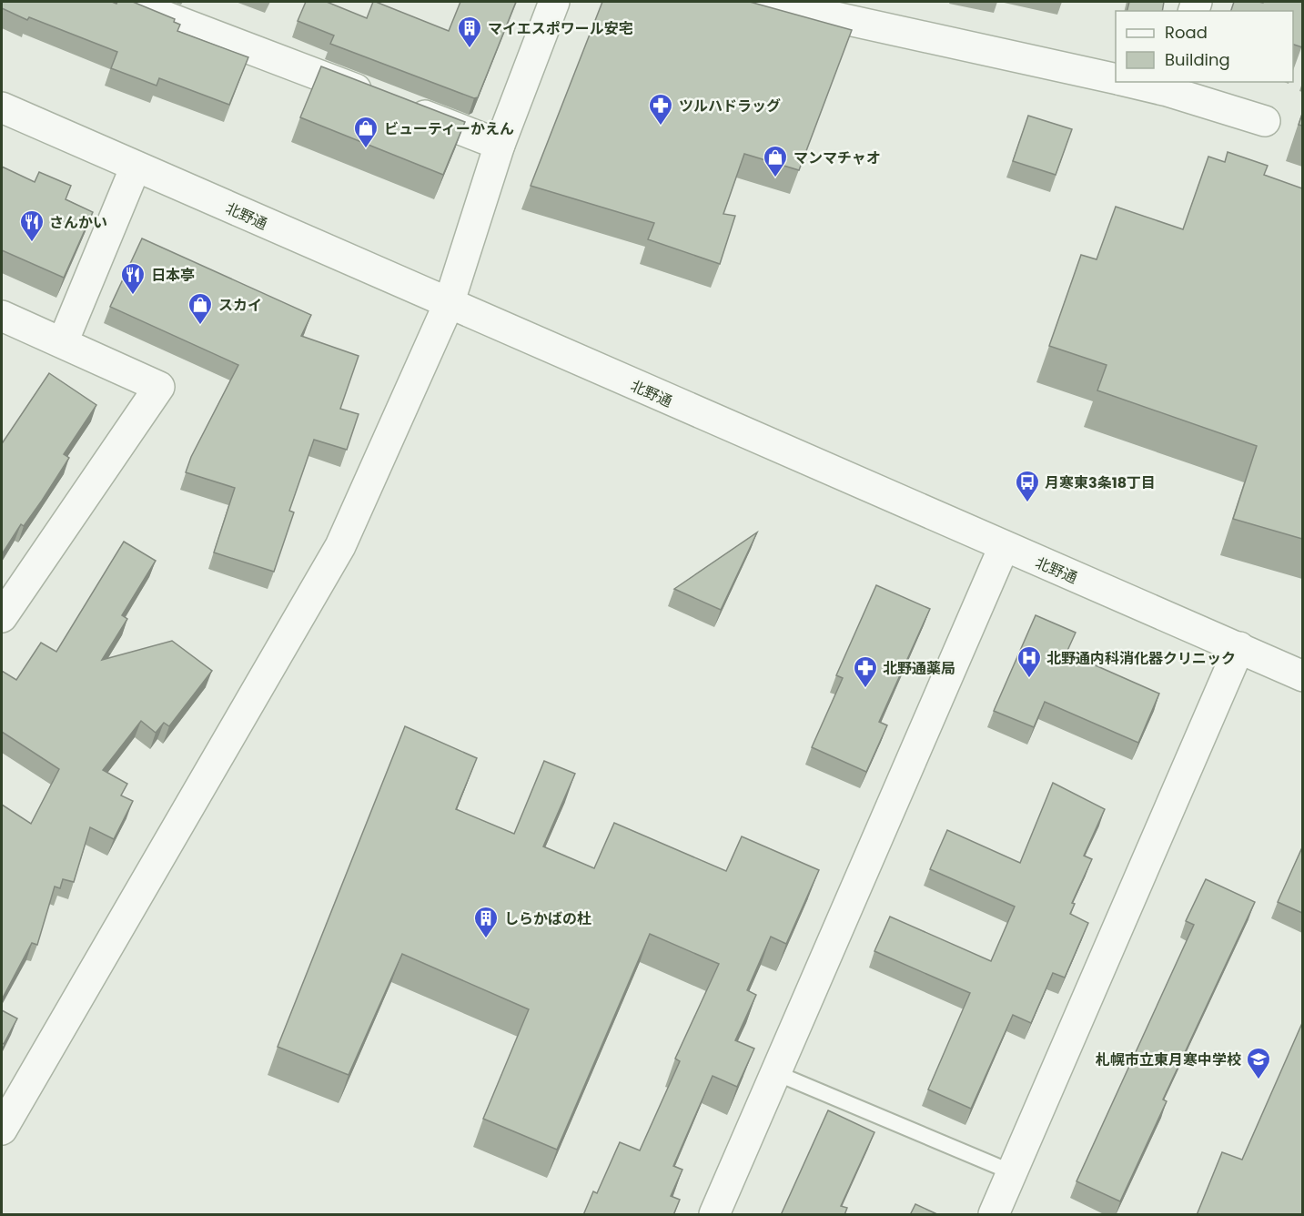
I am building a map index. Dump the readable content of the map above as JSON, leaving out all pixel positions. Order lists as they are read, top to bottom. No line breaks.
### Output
{"streets":{"street":["北野通"]},"places":{"building":["マイエスポワール安宅","しらかばの杜"],"pharmacy":["ツルハドラッグ","北野通薬局"],"shop":["ビューティーかえん","マンマチャオ","スカイ"],"restaurant":["さんかい","日本亭"],"bus stop":["月寒東3条18丁目"],"hospital":["北野通内科消化器クリニック"],"school or university":["札幌市立東月寒中学校"]},"legend":["Road","Building"]}
